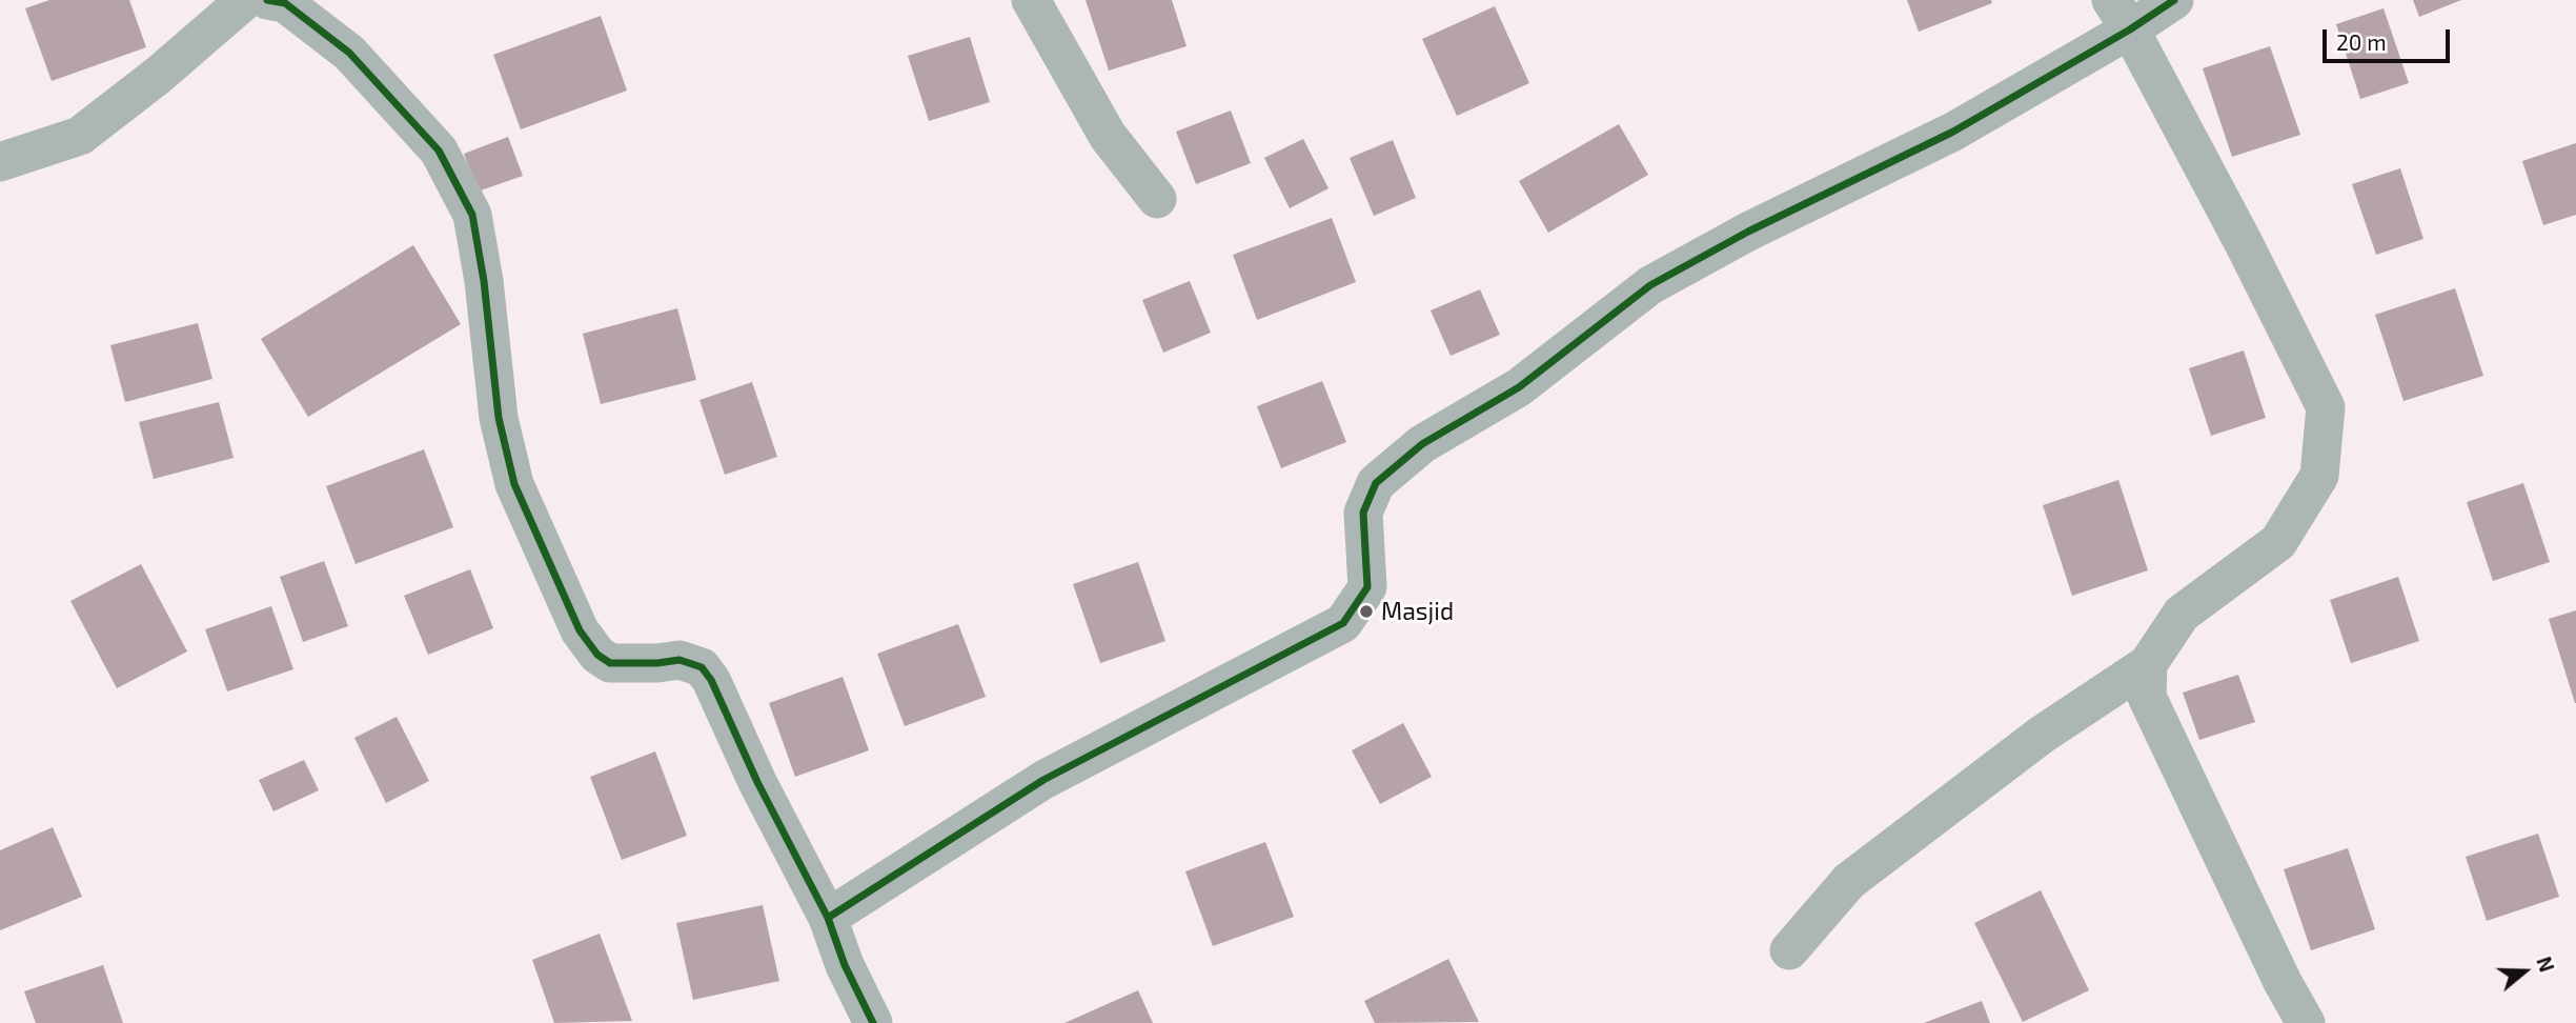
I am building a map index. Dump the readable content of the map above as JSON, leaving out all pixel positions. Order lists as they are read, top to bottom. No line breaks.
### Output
{"places":["Masjid"],"scale_bar":"20 m","north":"right"}
